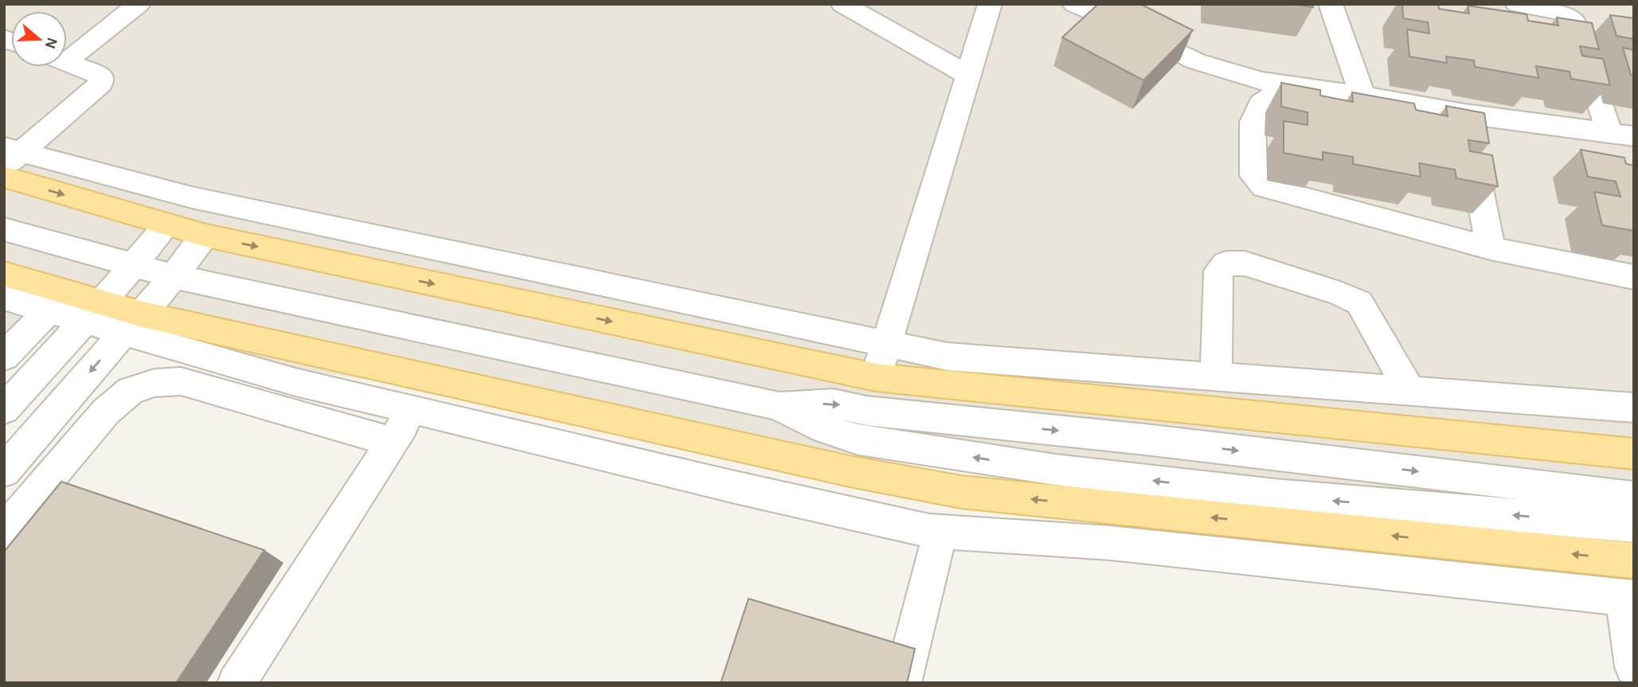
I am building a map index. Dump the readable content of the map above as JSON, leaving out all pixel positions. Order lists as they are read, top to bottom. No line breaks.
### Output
{"north":"right"}
